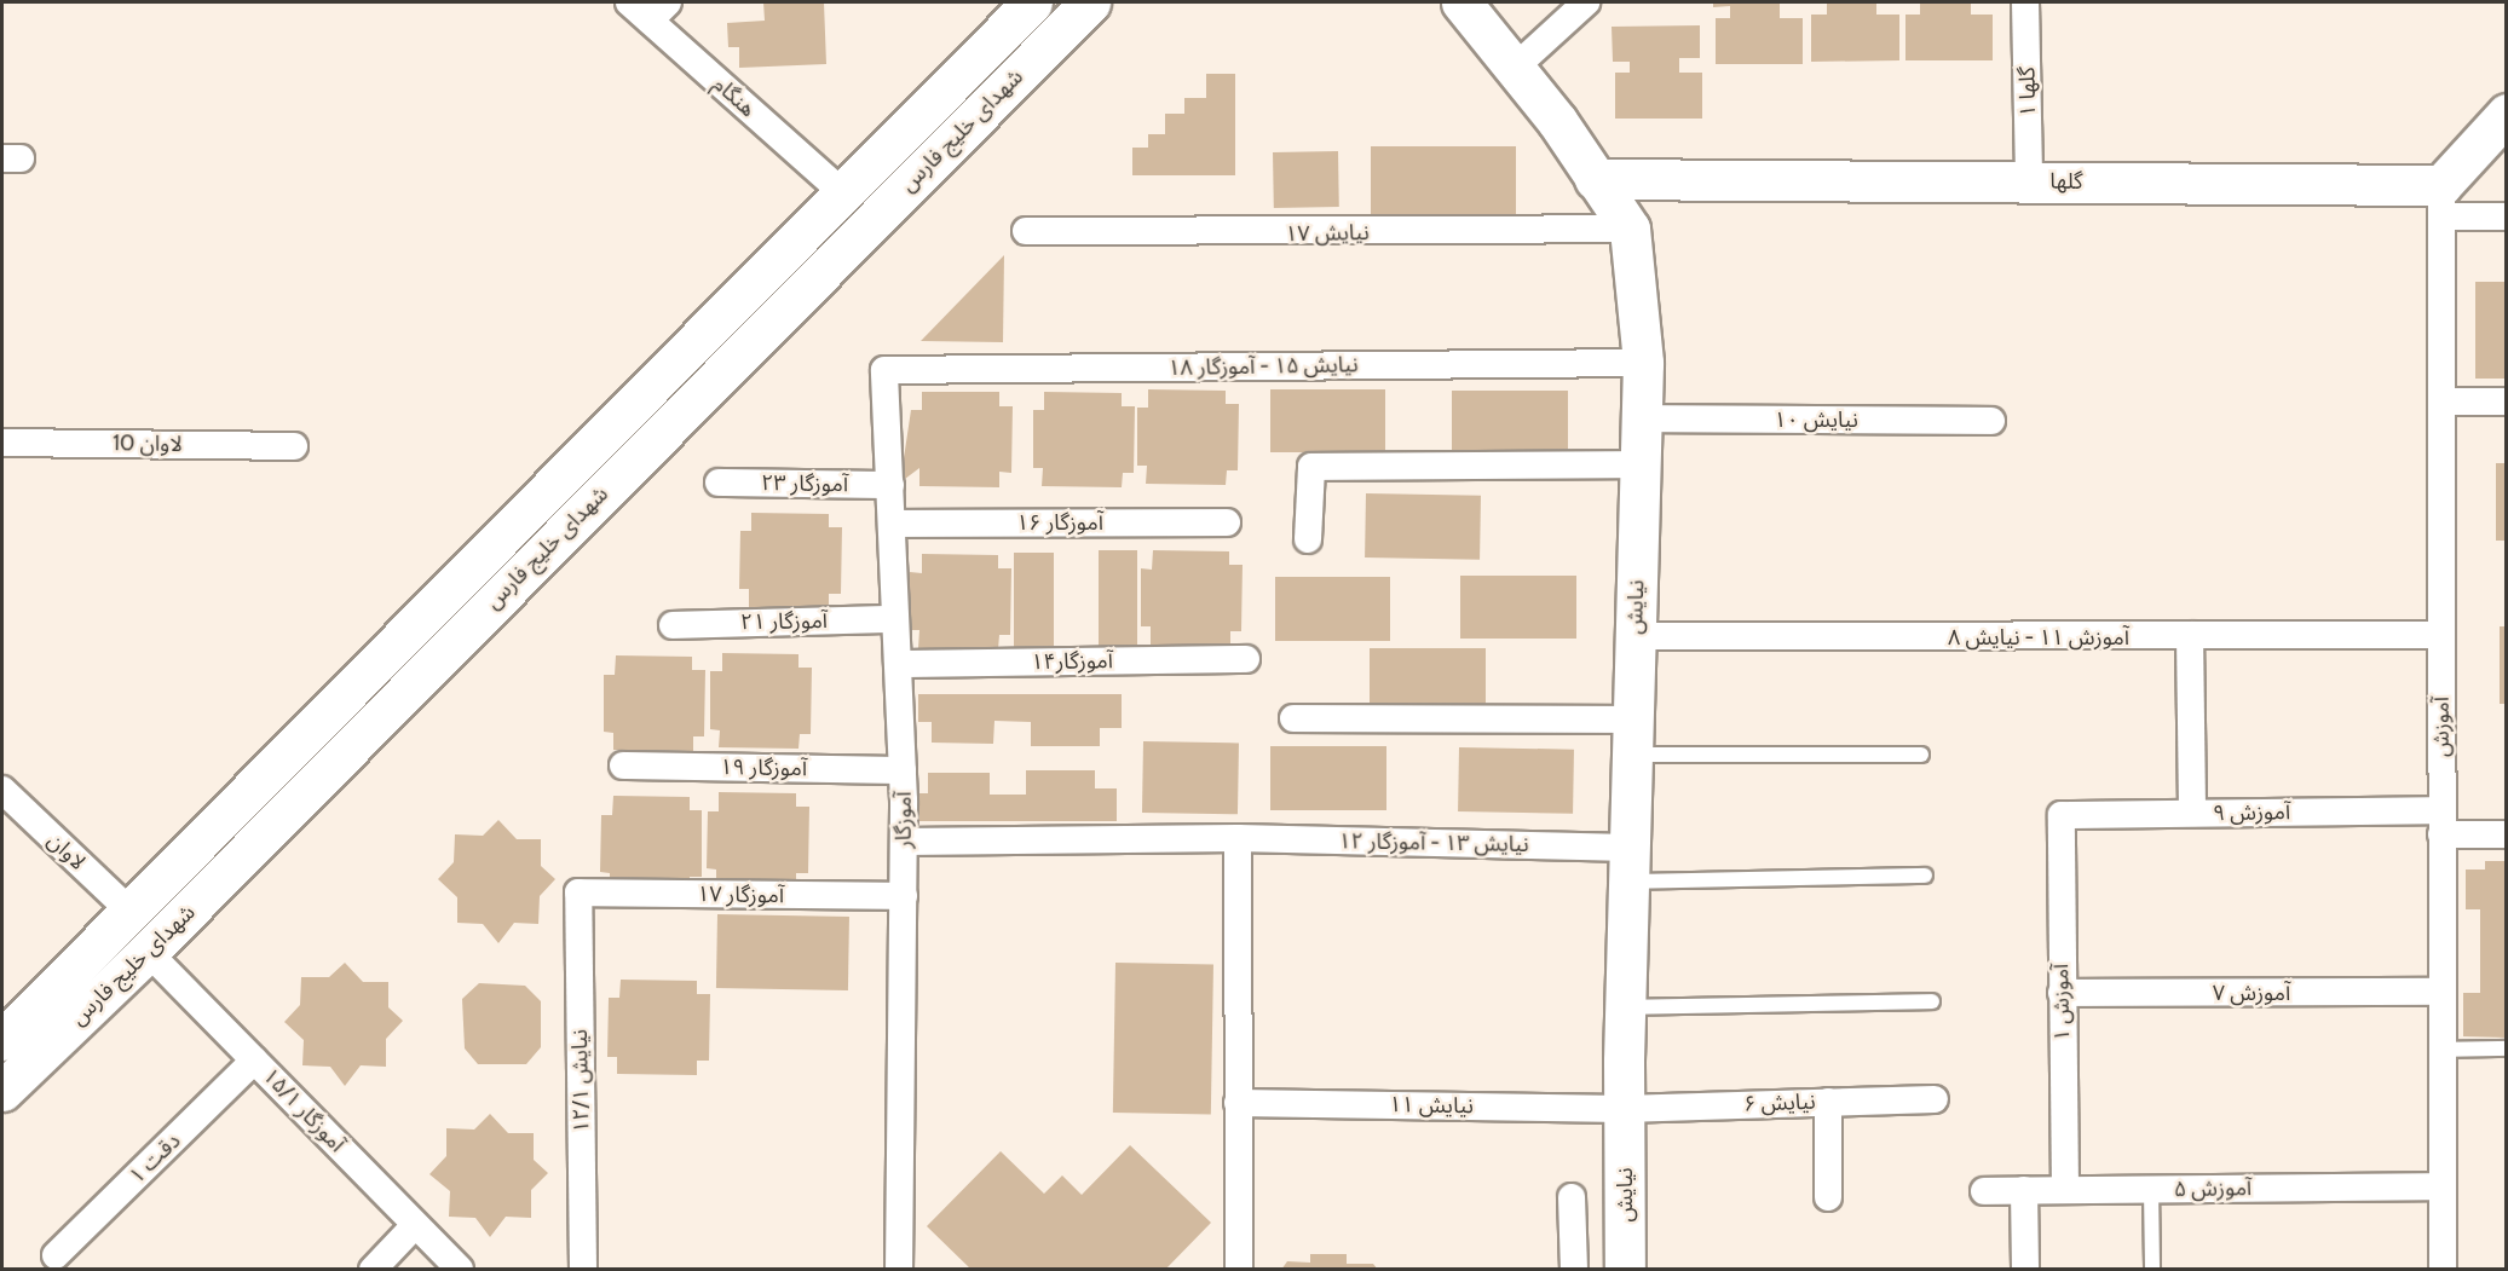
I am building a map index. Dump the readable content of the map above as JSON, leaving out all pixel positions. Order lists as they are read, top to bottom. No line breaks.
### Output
{"streets":{"main road":["شهدای خلیج فارس","گلها","نیایش"],"street":["گلها ۱","هنگام","نیایش ۱۷","نیایش ۱۵ - آموزگار ۱۸","نیایش ۱۰","لاوان 10","آموزگار ۲۳","آموزگار ۱۶","آموزگار ۲۱","آموزش ۱۱ - نیایش ۸","آموزگار۱۴","آموزش","آموزگار ۱۹","آموزش ۹","آموزگار","نیایش ۱۳ - آموزگار ۱۲","لاوان","آموزگار ۱۷","آموزش ۷","آموزش ۱","نیایش ۱۲/۱","نیایش ۶","نیایش ۱۱","آموزگار ۱۵/۱","دقت ۱","آموزش ۵"]},"crossings":[["گلها ۱","گلها"],["هنگام","شهدای خلیج فارس"],["شهدای خلیج فارس","لاوان"],["شهدای خلیج فارس","آموزگار ۱۵/۱"],["گلها","نیایش"],["گلها","آموزش"],["نیایش ۱۷","نیایش"],["نیایش ۱۵ - آموزگار ۱۸","نیایش"],["نیایش ۱۵ - آموزگار ۱۸","آموزگار"],["نیایش ۱۰","نیایش"],["آموزگار ۲۳","آموزگار"],["آموزگار ۱۶","آموزگار"],["نیایش","آموزش ۱۱ - نیایش ۸"],["نیایش","نیایش ۱۳ - آموزگار ۱۲"],["نیایش","نیایش ۶"],["نیایش","نیایش ۱۱"],["آموزگار ۲۱","آموزگار"],["آموزش ۱۱ - نیایش ۸","آموزش"],["آموزگار۱۴","آموزگار"],["آموزش","آموزش ۹"],["آموزش","آموزش ۷"],["آموزش","آموزش ۵"],["آموزگار ۱۹","آموزگار"],["آموزش ۹","آموزش ۱"],["آموزگار","نیایش ۱۳ - آموزگار ۱۲"],["آموزگار","آموزگار ۱۷"],["آموزگار ۱۷","نیایش ۱۲/۱"],["آموزش ۷","آموزش ۱"],["آموزش ۱","آموزش ۵"],["نیایش ۶","نیایش ۱۱"],["آموزگار ۱۵/۱","دقت ۱"]]}
